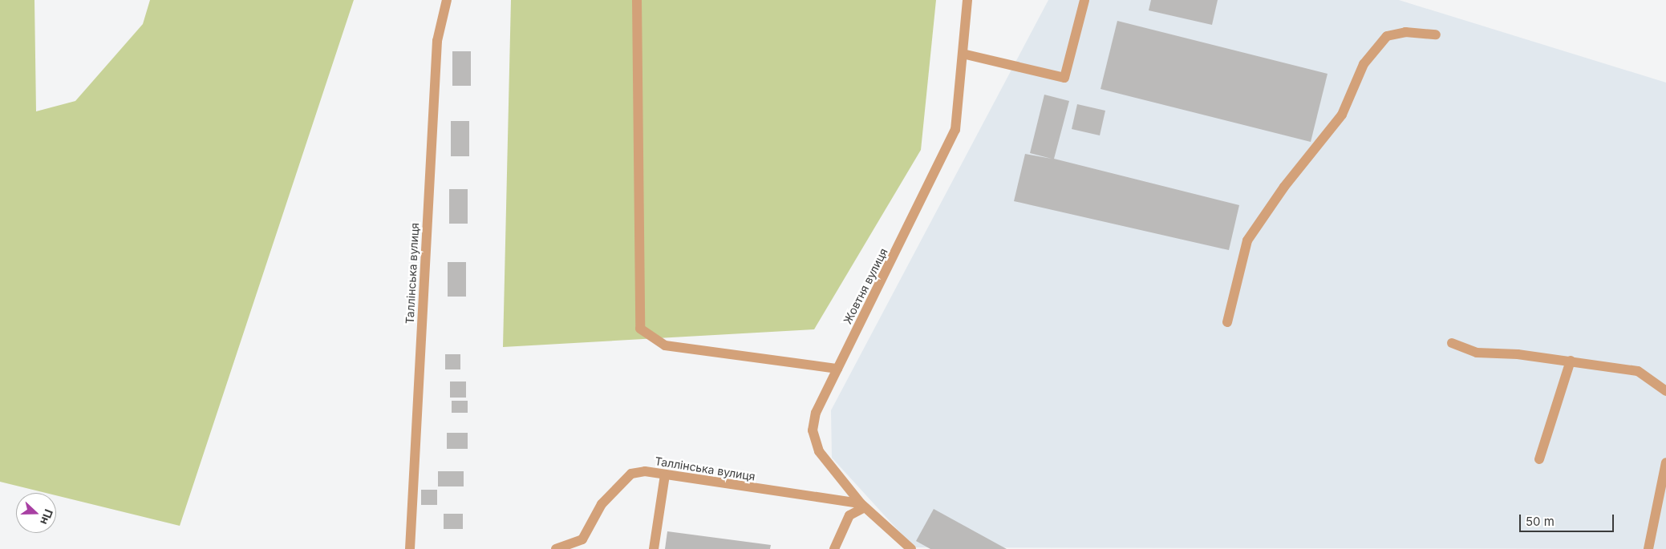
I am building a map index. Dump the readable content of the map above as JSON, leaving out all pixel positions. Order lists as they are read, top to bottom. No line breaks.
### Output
{"streets":{"street":["Таллінська вулиця","Жовтня вулиця"]},"crossings":[["Таллінська вулиця","Жовтня вулиця"]],"scale_bar":"50 m","north":"right"}
